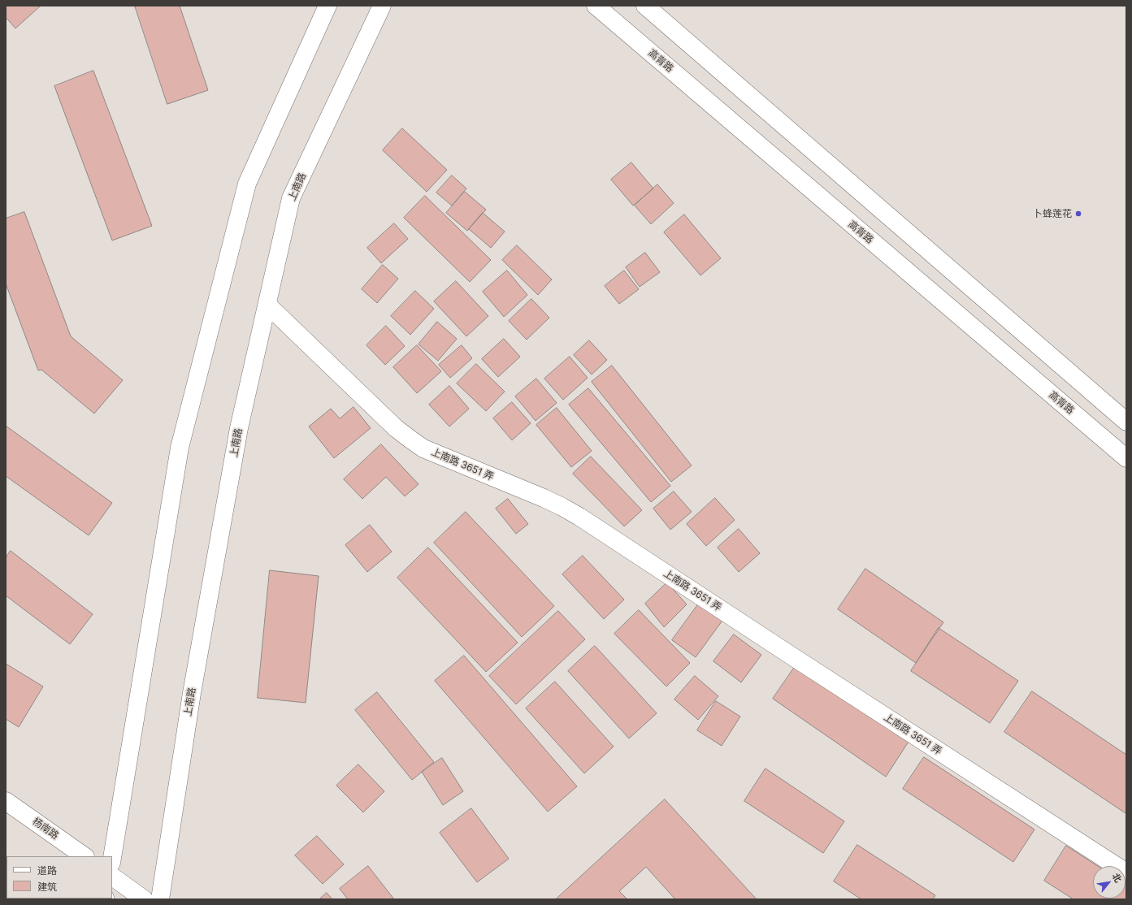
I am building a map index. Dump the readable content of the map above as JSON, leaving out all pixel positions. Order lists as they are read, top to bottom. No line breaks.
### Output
{"streets":{"main road":["高青路","上南路","上南路 3651 弄","杨南路"]},"crossings":[["上南路","上南路 3651 弄"]],"places":["卜蜂莲花"],"legend":["道路","建筑"],"north":"top right"}
